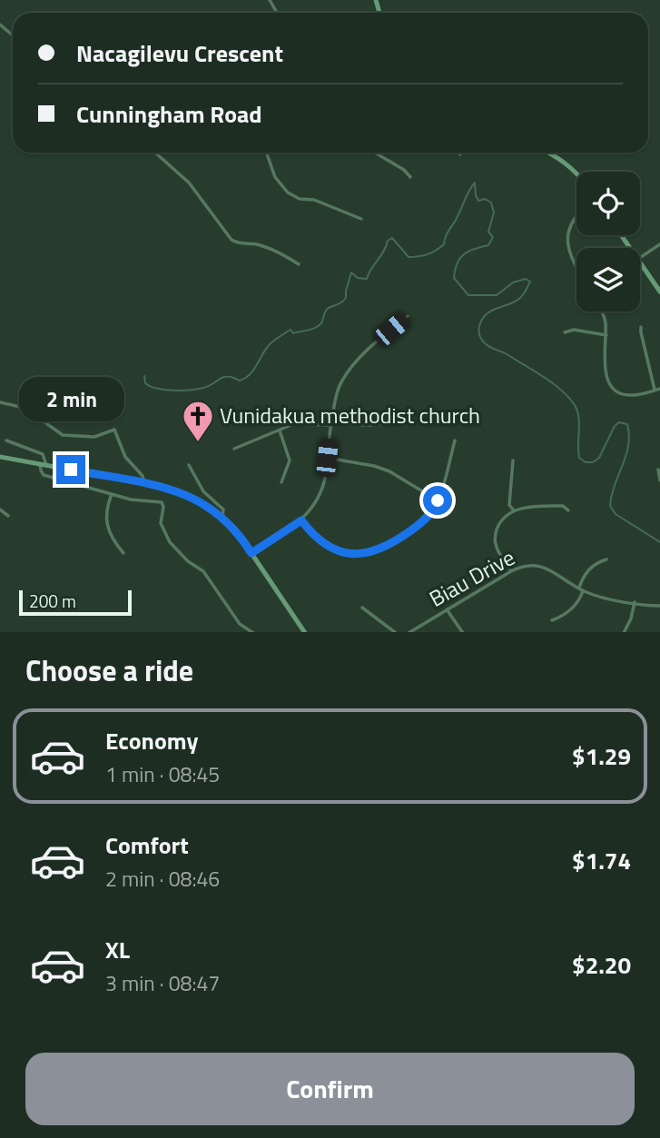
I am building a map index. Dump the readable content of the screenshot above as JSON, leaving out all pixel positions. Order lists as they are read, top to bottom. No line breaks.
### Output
{"streets":{"street":["Biau Drive"]},"places":{"church":["Vunidakua methodist church"]},"scale_bar":"200 m","page":{"banner":["Nacagilevu Crescent","Cunningham Road"],"bubble":"2 min","scale":"200 m","heading":"Choose a ride","list":[{"name":"Economy","note":"1 min · 08:45","value":"$1.29"},{"name":"Comfort","note":"2 min · 08:46","value":"$1.74"},{"name":"XL","note":"3 min · 08:47","value":"$2.20"}],"buttons":"Confirm"}}
